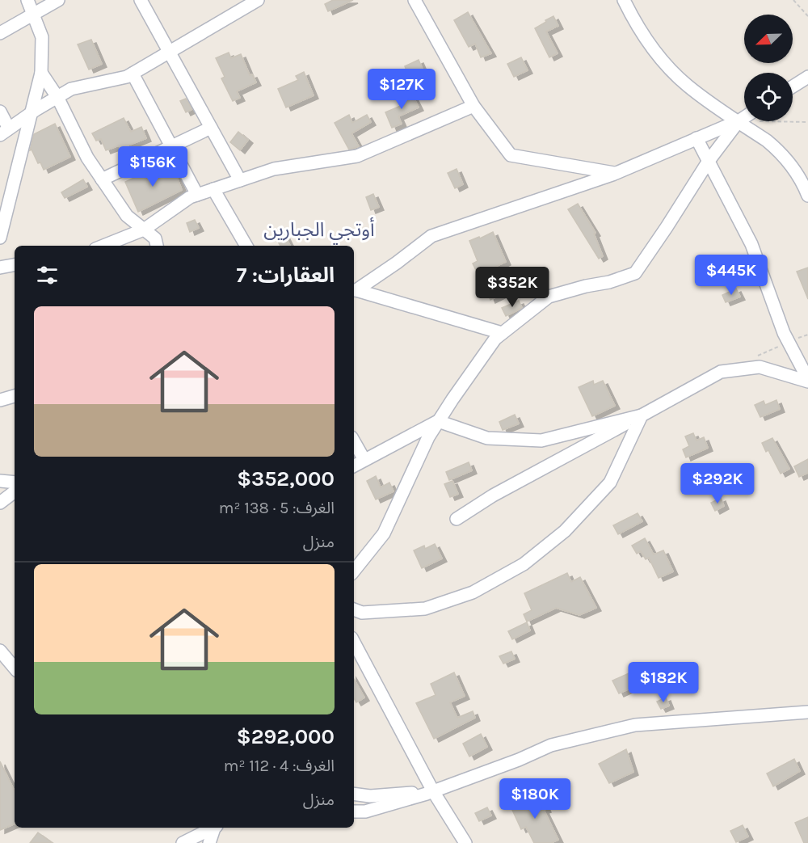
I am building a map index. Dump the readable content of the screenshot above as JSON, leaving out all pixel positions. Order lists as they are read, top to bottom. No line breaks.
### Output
{"districts":["أوتجي الجبارين"],"north":"bottom left","page":{"price":["$127K","$156K","$445K","$352K","$292K","$182K","$180K"],"heading":"العقارات: 7","list":[{"name":"$352,000","note":"الغرف: 5 · 138 m² · منزل"},{"name":"$292,000","note":"الغرف: 4 · 112 m² · منزل"}]}}
